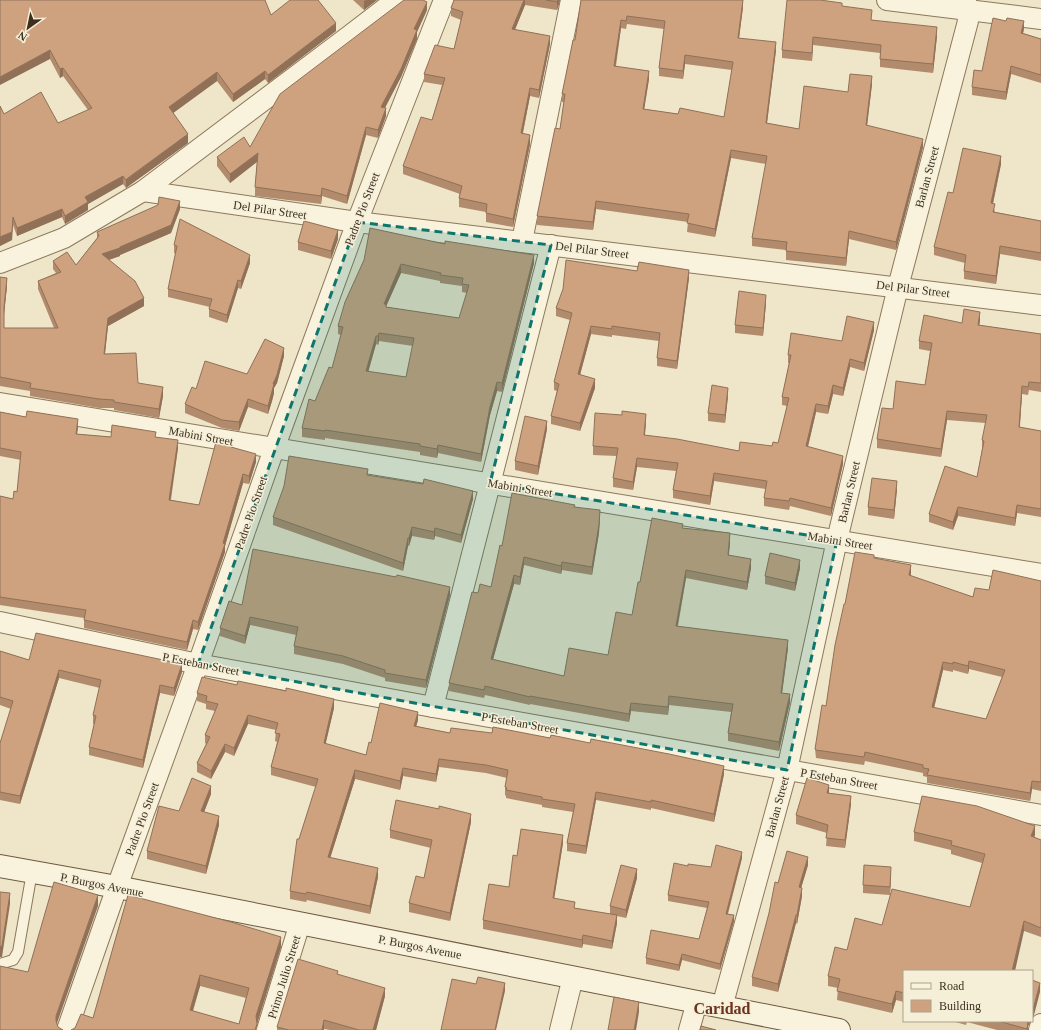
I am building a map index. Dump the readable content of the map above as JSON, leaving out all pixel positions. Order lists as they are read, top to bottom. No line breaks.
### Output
{"streets":{"main road":["P. Burgos Avenue"],"street":["Barlan Street","Padre Pio Street","Del Pilar Street","Mabini Street","P Esteban Street","Primo Julio Street"]},"crossings":[["Barlan Street","Del Pilar Street"],["Barlan Street","Mabini Street"],["Barlan Street","P Esteban Street"],["Barlan Street","P. Burgos Avenue"],["Padre Pio Street","Del Pilar Street"],["Padre Pio Street","Mabini Street"],["Padre Pio Street","P Esteban Street"],["Padre Pio Street","P. Burgos Avenue"],["P. Burgos Avenue","Primo Julio Street"]],"districts":["Caridad"],"legend":["Road","Building"],"north":"bottom left"}
